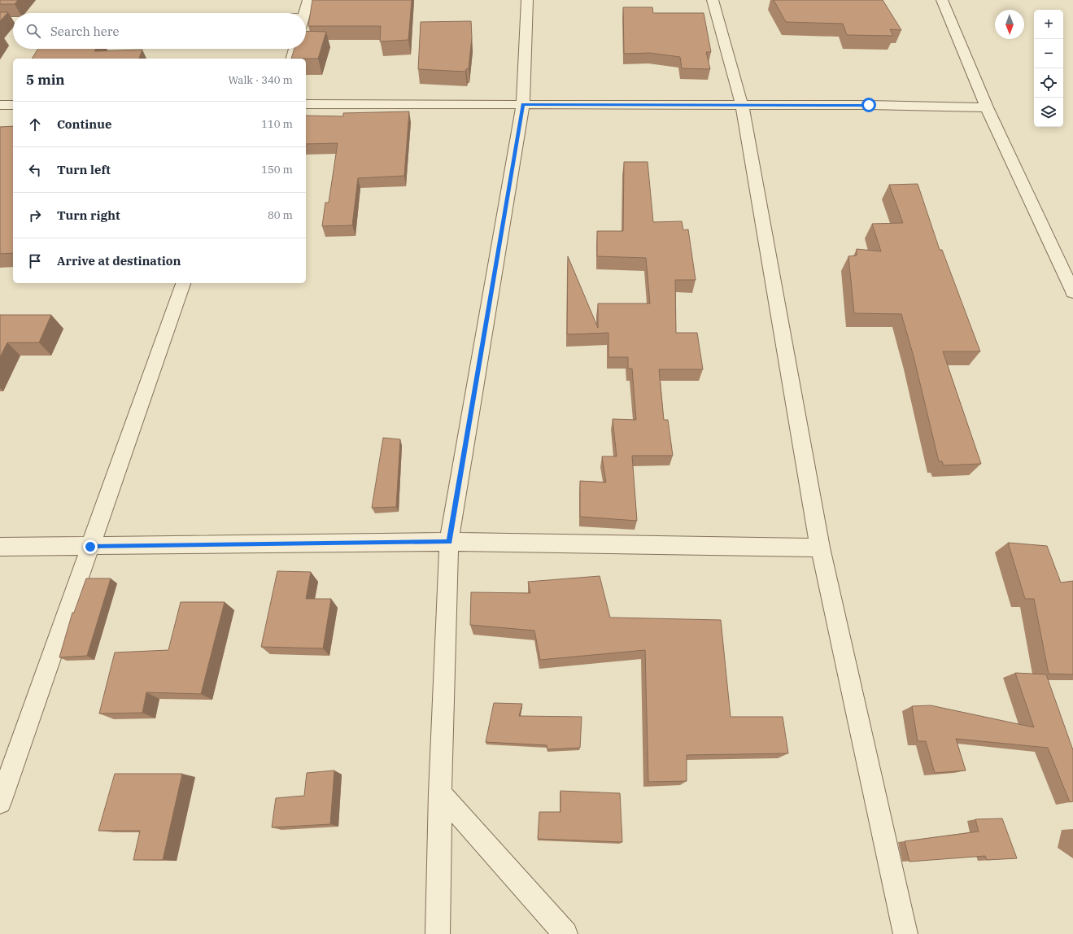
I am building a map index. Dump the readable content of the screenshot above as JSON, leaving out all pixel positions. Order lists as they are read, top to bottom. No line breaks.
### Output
{"north":"bottom","page":{"map_buttons":["+","−"],"search":"Search here","heading":["5 min","Walk · 340 m"],"list":[["Continue","110 m"],["Turn left","150 m"],["Turn right","80 m"],"Arrive at destination"]}}
